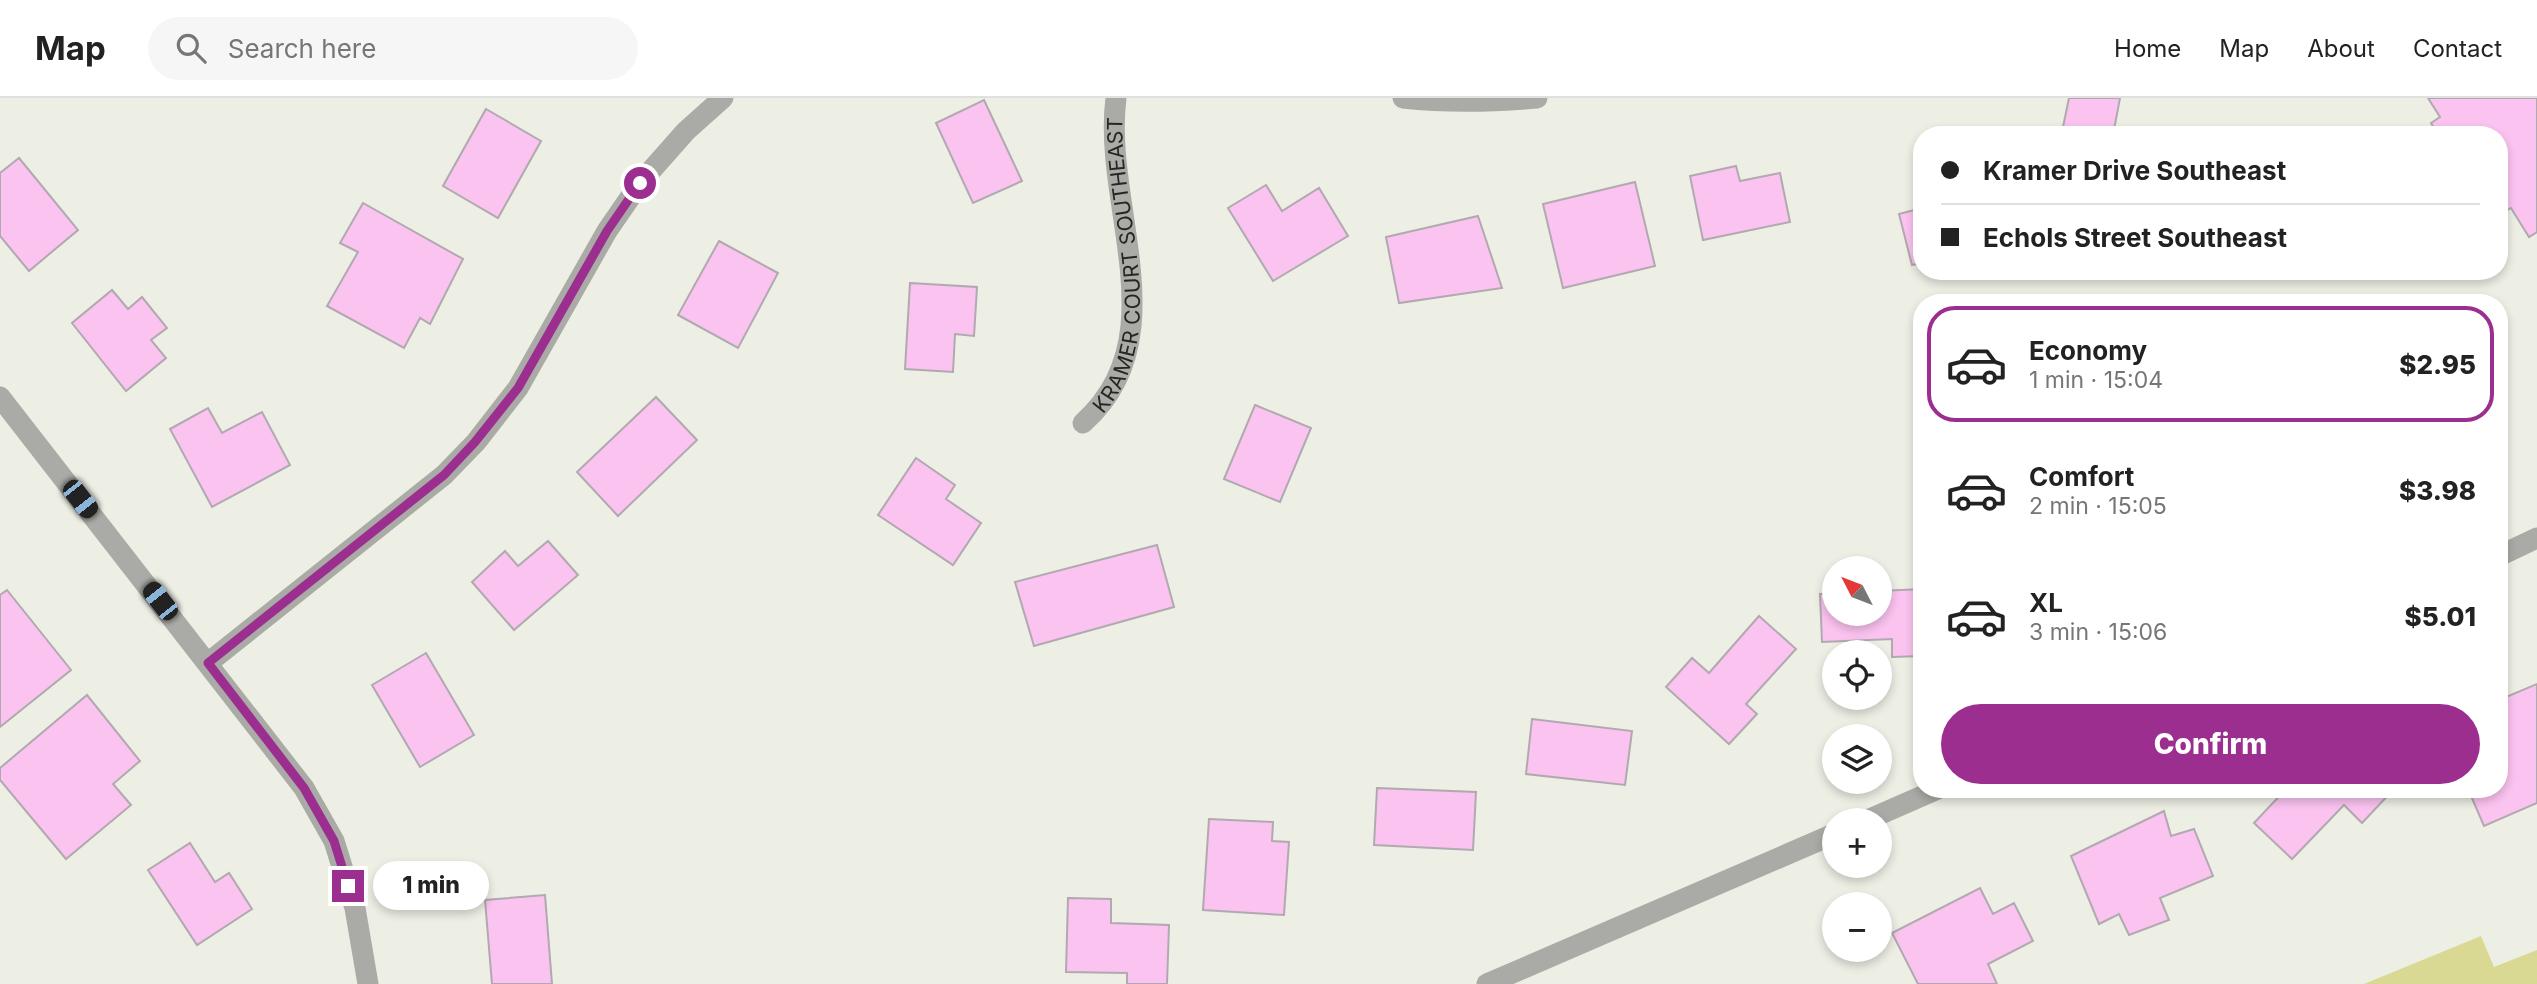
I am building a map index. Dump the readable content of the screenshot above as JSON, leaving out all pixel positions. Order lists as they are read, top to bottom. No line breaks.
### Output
{"streets":{"street":["KRAMER COURT SOUTHEAST"]},"north":"top left","page":{"header":"Map","search":"Search here","nav":["Home","Map","About","Contact"],"banner":["Kramer Drive Southeast","Echols Street Southeast"],"list":[{"name":"Economy","note":"1 min · 15:04","value":"$2.95"},{"name":"Comfort","note":"2 min · 15:05","value":"$3.98"},{"name":"XL","note":"3 min · 15:06","value":"$5.01"}],"map_buttons":["+","−"],"buttons":"Confirm","bubble":"1 min"}}
